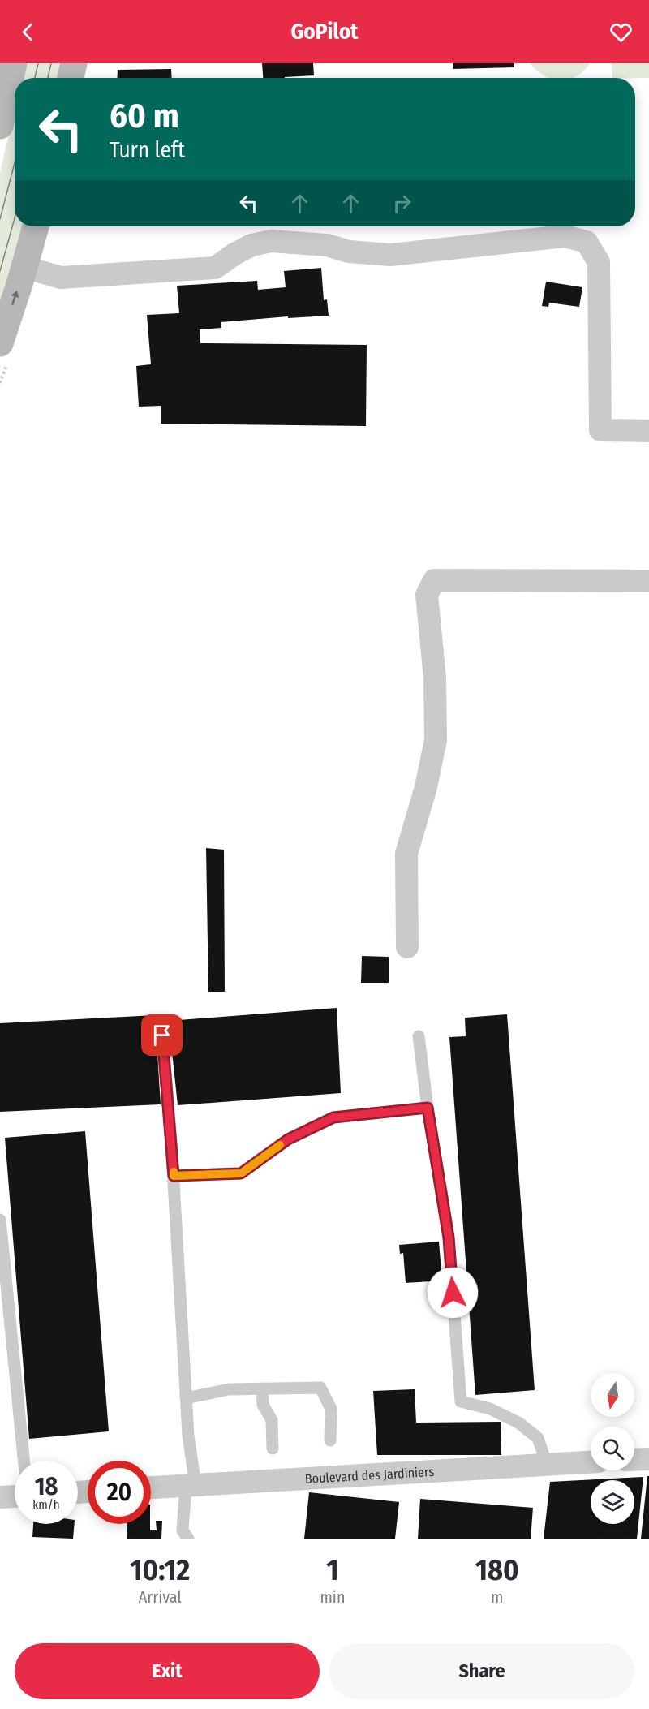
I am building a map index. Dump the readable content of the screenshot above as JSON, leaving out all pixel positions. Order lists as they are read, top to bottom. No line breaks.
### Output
{"streets":{"street":["Boulevard des Jardiniers"]},"north":"bottom","page":{"header":"GoPilot","turn":["60 m","Turn left"],"speed":"18 km/h","limit":"20","eta":["10:12","Arrival","1","min","180","m"],"buttons":["Exit","Share"]}}
